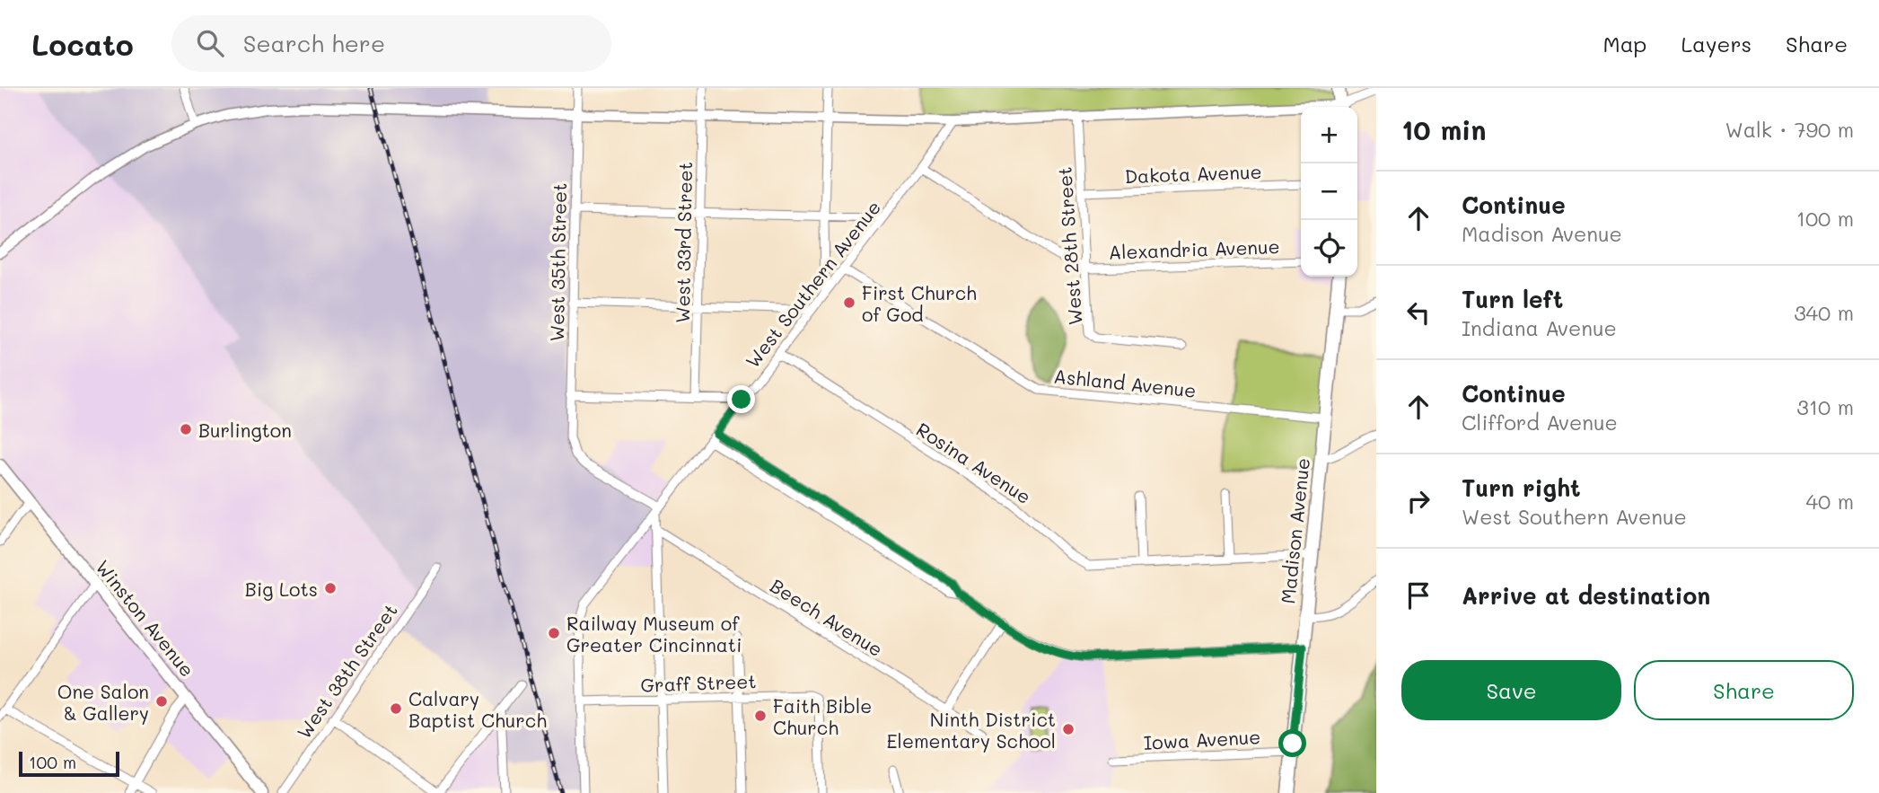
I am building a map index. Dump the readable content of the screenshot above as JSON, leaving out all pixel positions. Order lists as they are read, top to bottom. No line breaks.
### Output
{"streets":{"main road":["Madison Avenue","Winston Avenue"],"street":["Dakota Avenue","West 33rd Street","West 28th Street","Alexandria Avenue","West 35th Street","West Southern Avenue","Ashland Avenue","Rosina Avenue","Beech Avenue","West 38th Street","Graff Street","Iowa Avenue"]},"crossings":[["Dakota Avenue","West 28th Street"],["West 28th Street","Alexandria Avenue"],["West 35th Street","West Southern Avenue"],["West Southern Avenue","Ashland Avenue"],["West Southern Avenue","Rosina Avenue"],["West Southern Avenue","Graff Street"],["Ashland Avenue","Madison Avenue"],["Rosina Avenue","Madison Avenue"],["Madison Avenue","Iowa Avenue"]],"places":["First Church of God","Burlington","Big Lots","Railway Museum of Greater Cincinnati","One Salon & Gallery","Calvary Baptist Church","Faith Bible Church","Ninth District Elementary School"],"scale_bar":"100 m","page":{"header":"Locato","search":"Search here","nav":["Map","Layers","Share"],"heading":["10 min","Walk · 790 m"],"map_buttons":["+","−"],"list":[["Continue","Madison Avenue","100 m"],["Turn left","Indiana Avenue","340 m"],["Continue","Clifford Avenue","310 m"],["Turn right","West Southern Avenue","40 m"],"Arrive at destination"],"buttons":["Save","Share"],"scale":"100 m"}}
